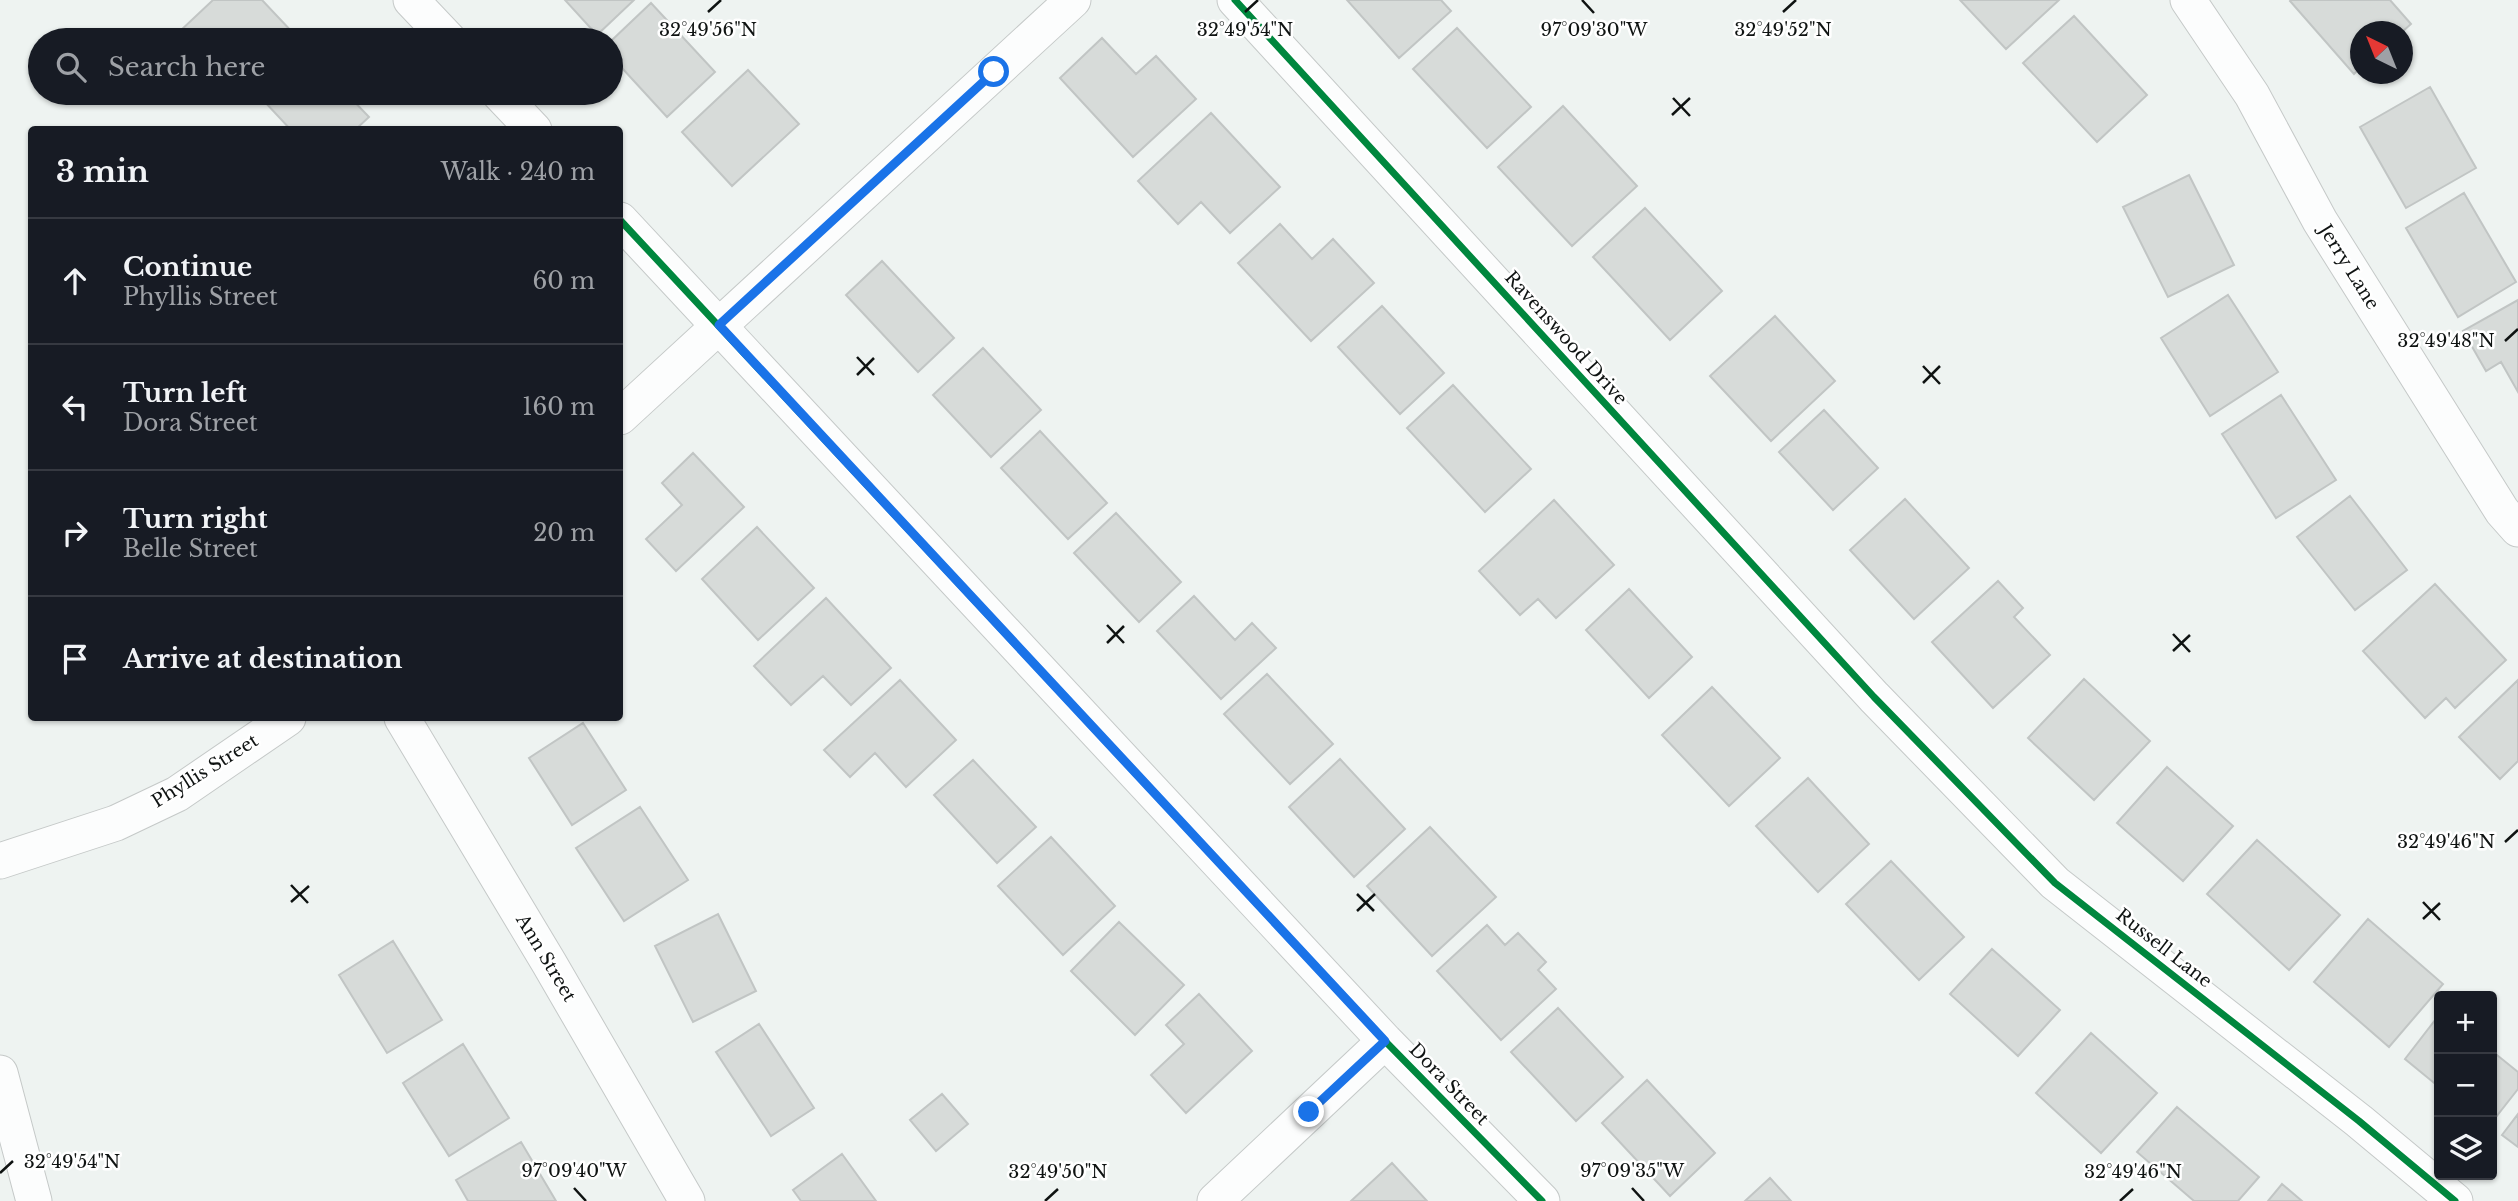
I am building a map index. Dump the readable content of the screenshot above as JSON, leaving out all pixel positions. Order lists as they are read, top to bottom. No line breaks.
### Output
{"streets":{"street":["Jerry Lane","Ravenswood Drive","Phyllis Street","Russell Lane","Ann Street","Dora Street"]},"crossings":[["Ravenswood Drive","Russell Lane"]],"north":"top left","page":{"search":"Search here","heading":["3 min","Walk · 240 m"],"list":[["Continue","Phyllis Street","60 m"],["Turn left","Dora Street","160 m"],["Turn right","Belle Street","20 m"],"Arrive at destination"],"map_buttons":["+","−"]},"coordinates":["32°49'56\"N","32°49'54\"N","32°49'52\"N","97°09'30\"W","32°49'48\"N","32°49'46\"N","97°09'40\"W","97°09'35\"W","32°49'50\"N"]}
